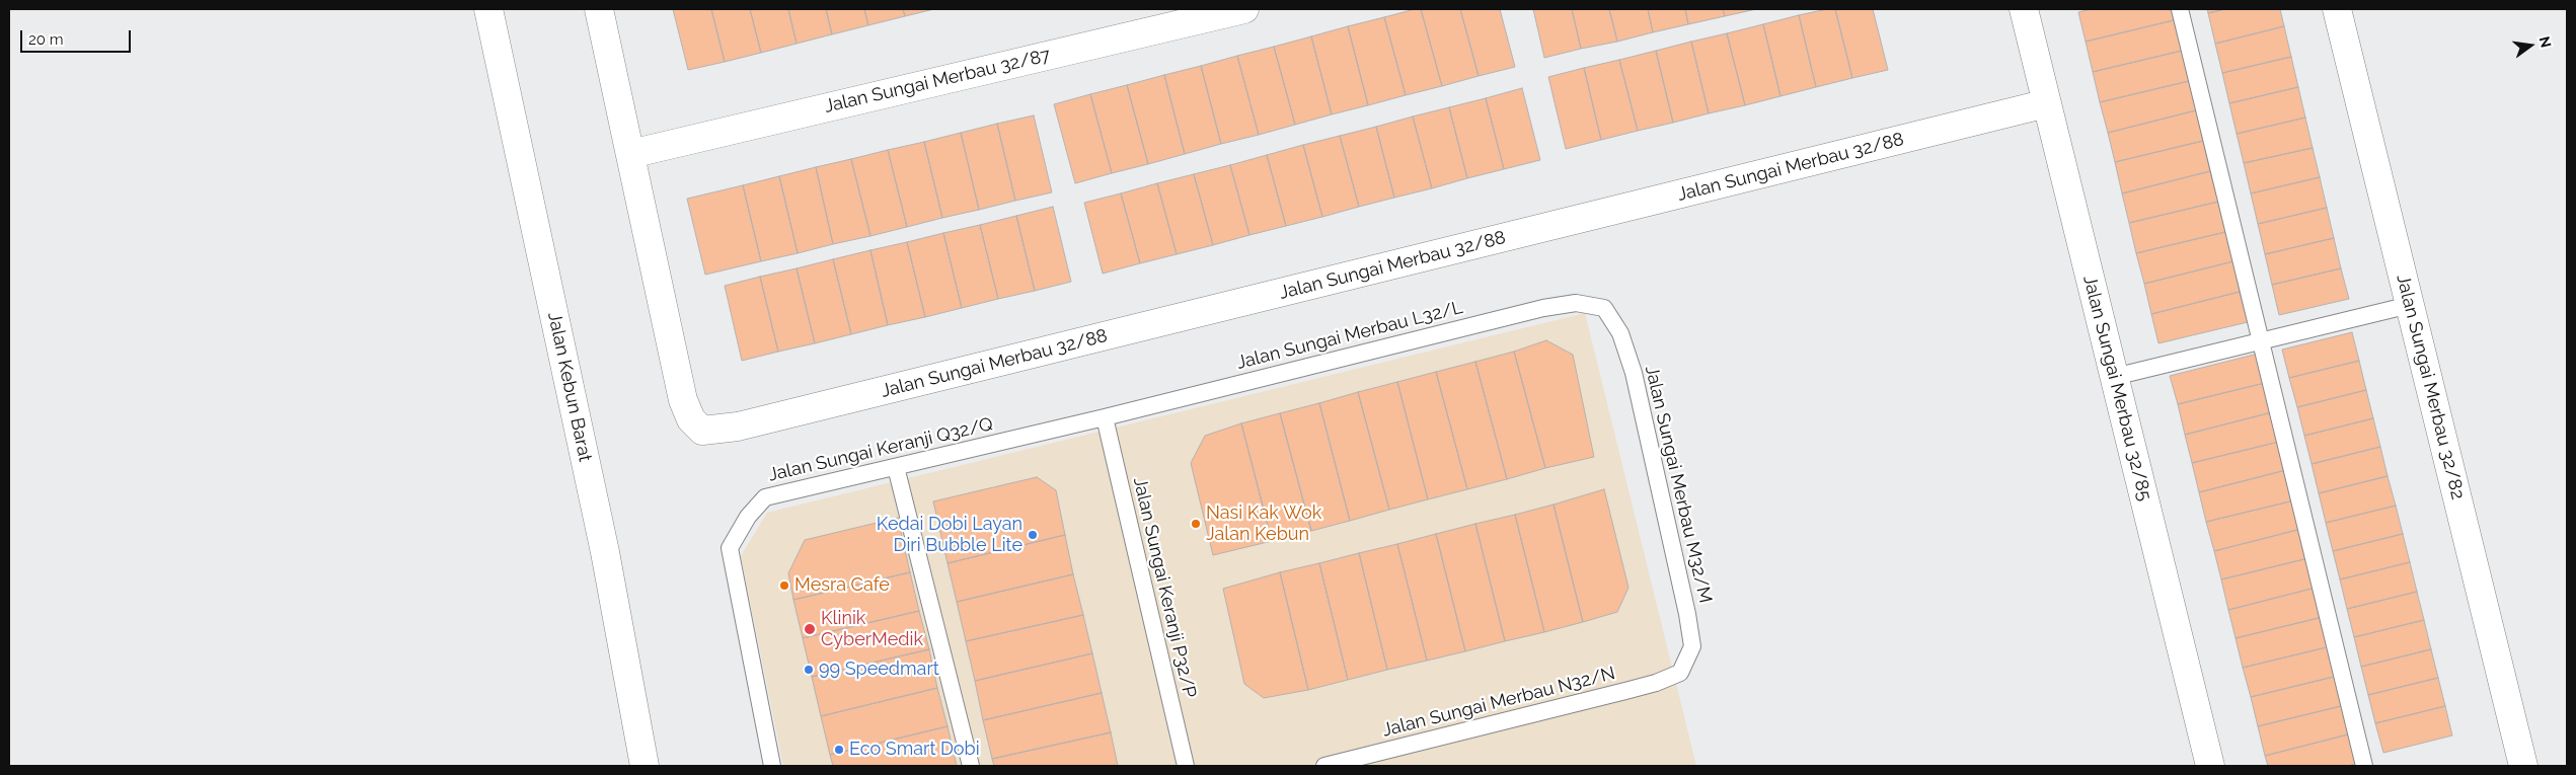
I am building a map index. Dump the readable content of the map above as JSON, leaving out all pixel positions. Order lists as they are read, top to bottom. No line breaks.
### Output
{"streets":{"street":["Jalan Sungai Merbau 32/87","Jalan Sungai Merbau 32/88","Jalan Kebun Barat","Jalan Sungai Merbau 32/82","Jalan Sungai Merbau 32/85"],"lane":["Jalan Sungai Merbau L32/L","Jalan Sungai Keranji Q32/Q","Jalan Sungai Merbau M32/M","Jalan Sungai Keranji P32/P","Jalan Sungai Merbau N32/N"]},"crossings":[["Jalan Sungai Merbau 32/87","Jalan Sungai Merbau 32/88"],["Jalan Sungai Merbau 32/88","Jalan Sungai Merbau 32/85"],["Jalan Sungai Merbau L32/L","Jalan Sungai Keranji Q32/Q"],["Jalan Sungai Merbau L32/L","Jalan Sungai Merbau M32/M"],["Jalan Sungai Merbau L32/L","Jalan Sungai Keranji P32/P"],["Jalan Sungai Keranji Q32/Q","Jalan Sungai Keranji P32/P"],["Jalan Sungai Merbau M32/M","Jalan Sungai Merbau N32/N"]],"places":["Nasi Kak Wok Jalan Kebun","Kedai Dobi Layan Diri Bubble Lite","Mesra Cafe","Klinik CyberMedik","99 Speedmart","Eco Smart Dobi"],"scale_bar":"20 m","north":"right"}
